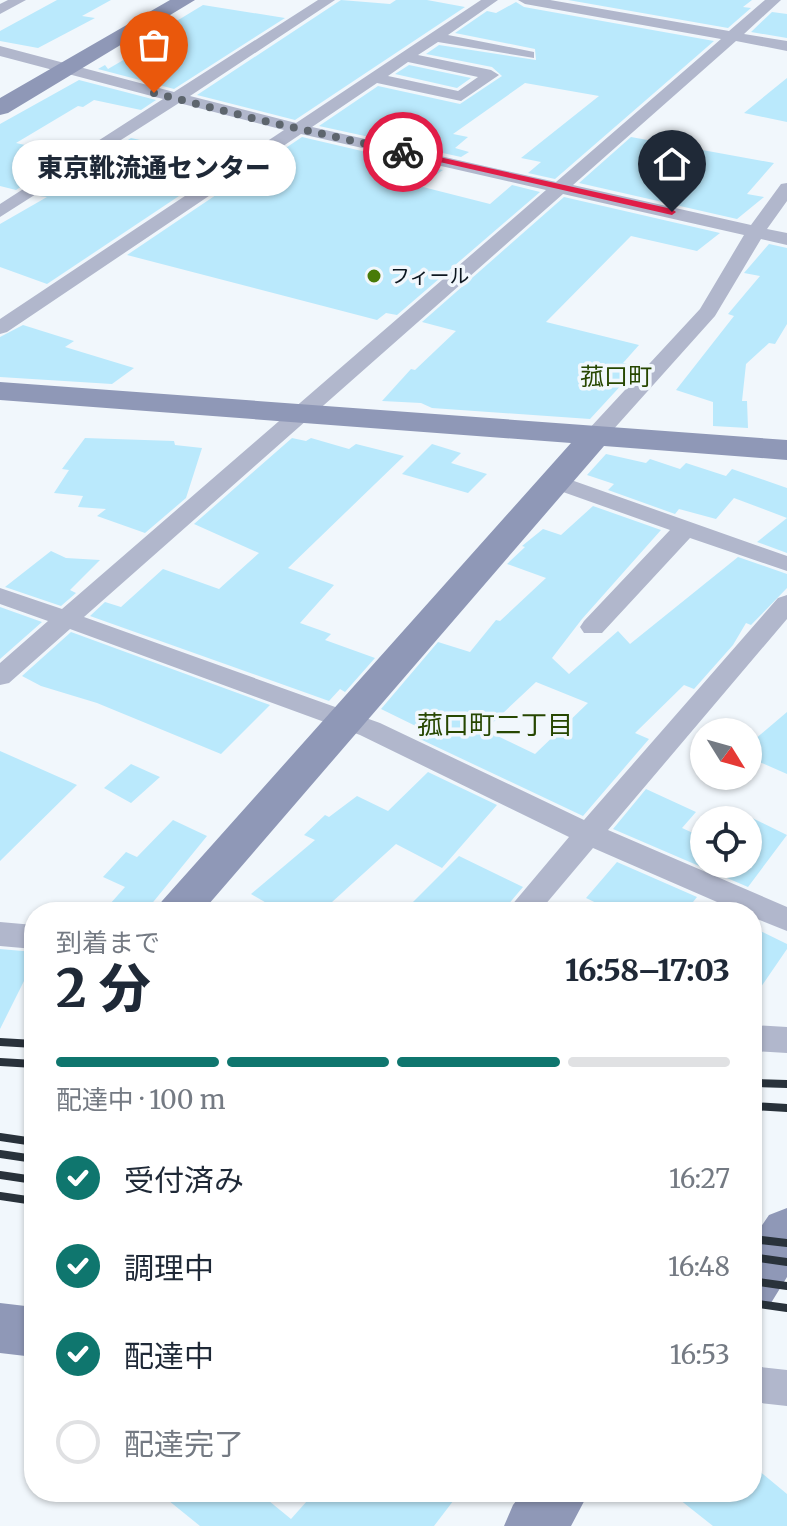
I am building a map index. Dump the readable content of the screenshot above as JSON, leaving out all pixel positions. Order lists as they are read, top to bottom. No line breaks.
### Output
{"districts":["菰口町","菰口町二丁目"],"places":["東京靴流通センター","フィール"],"north":"bottom right","page":{"bubble":"東京靴流通センター","heading":["2 分","到着まで","16:58–17:03"],"bar":"配達中 · 100 m","list":[["受付済み","16:27"],["調理中","16:48"],["配達中","16:53"],"配達完了"]}}
